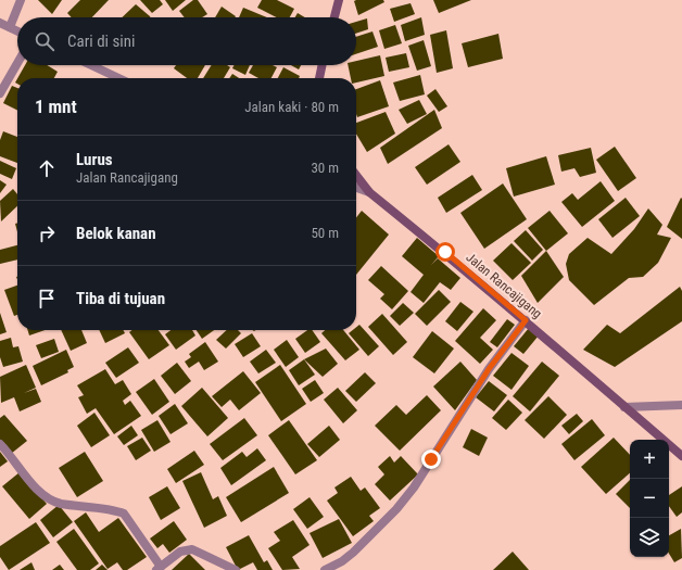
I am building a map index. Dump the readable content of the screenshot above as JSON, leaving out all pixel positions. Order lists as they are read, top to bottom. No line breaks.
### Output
{"streets":{"main road":["Jalan Rancajigang"]},"page":{"search":"Cari di sini","heading":["1 mnt","Jalan kaki · 80 m"],"list":[["Lurus","Jalan Rancajigang","30 m"],["Belok kanan","50 m"],"Tiba di tujuan"],"map_buttons":["+","−"]}}
